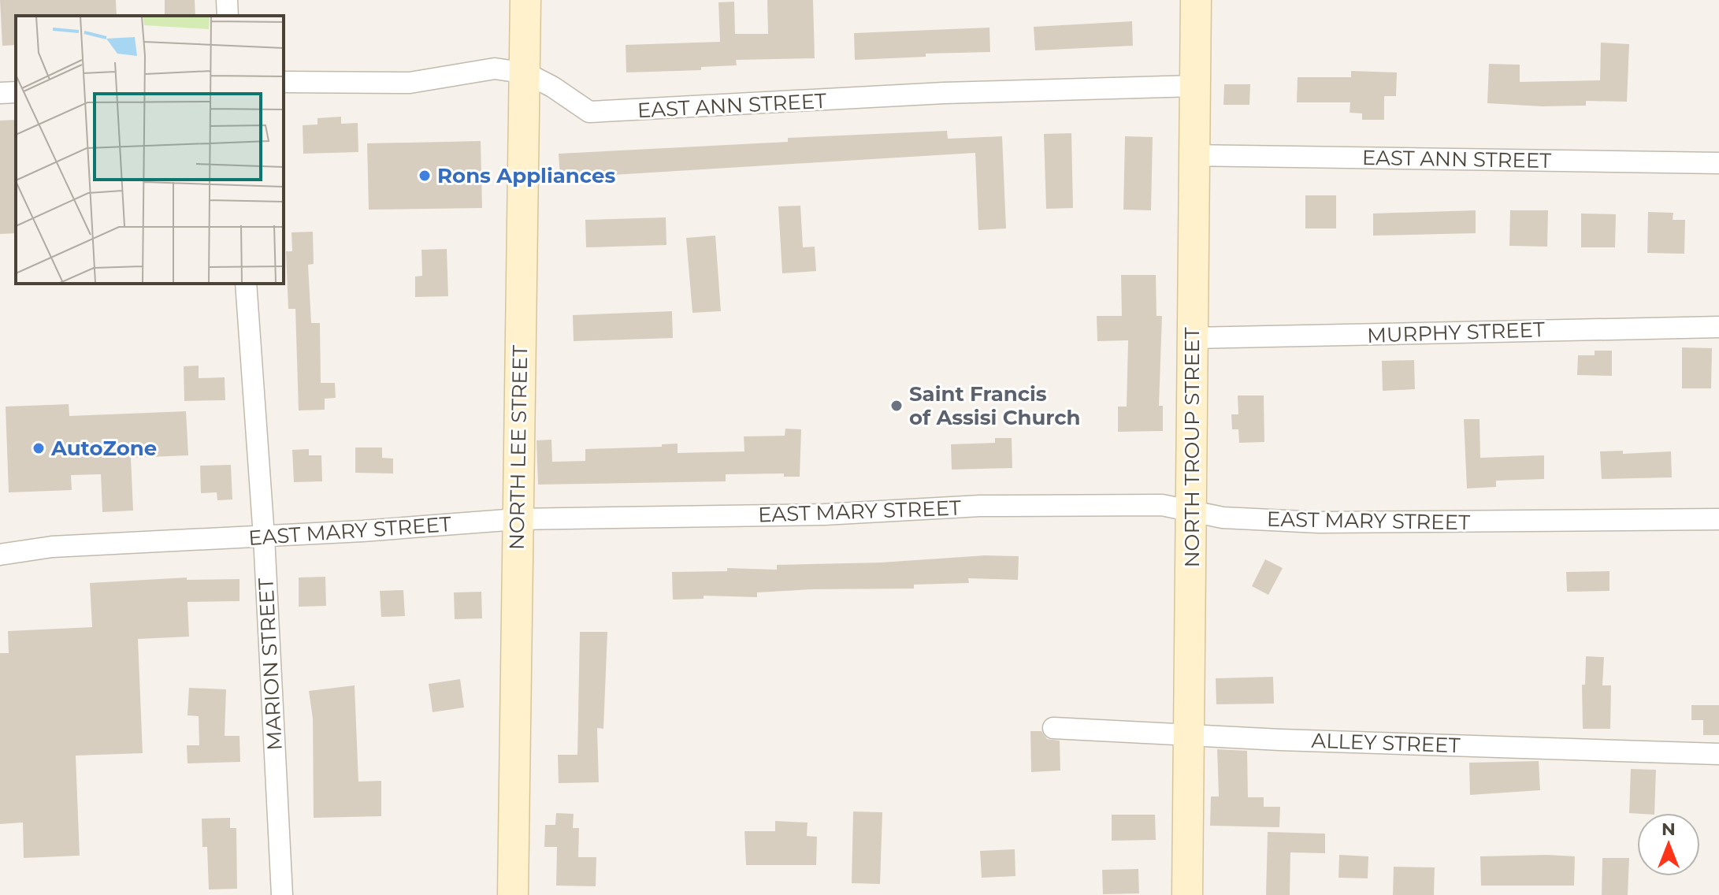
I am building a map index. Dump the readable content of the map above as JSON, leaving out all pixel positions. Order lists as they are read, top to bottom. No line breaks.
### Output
{"streets":{"street":["EAST ANN STREET","MURPHY STREET","NORTH LEE STREET","NORTH TROUP STREET","EAST MARY STREET","MARION STREET","ALLEY STREET"]},"crossings":[["EAST ANN STREET","NORTH LEE STREET"],["EAST ANN STREET","NORTH TROUP STREET"],["MURPHY STREET","NORTH TROUP STREET"],["NORTH LEE STREET","EAST MARY STREET"],["NORTH TROUP STREET","EAST MARY STREET"],["NORTH TROUP STREET","ALLEY STREET"],["EAST MARY STREET","MARION STREET"]],"places":["Rons Appliances","Saint Francis of Assisi Church","AutoZone"],"north":"top"}
